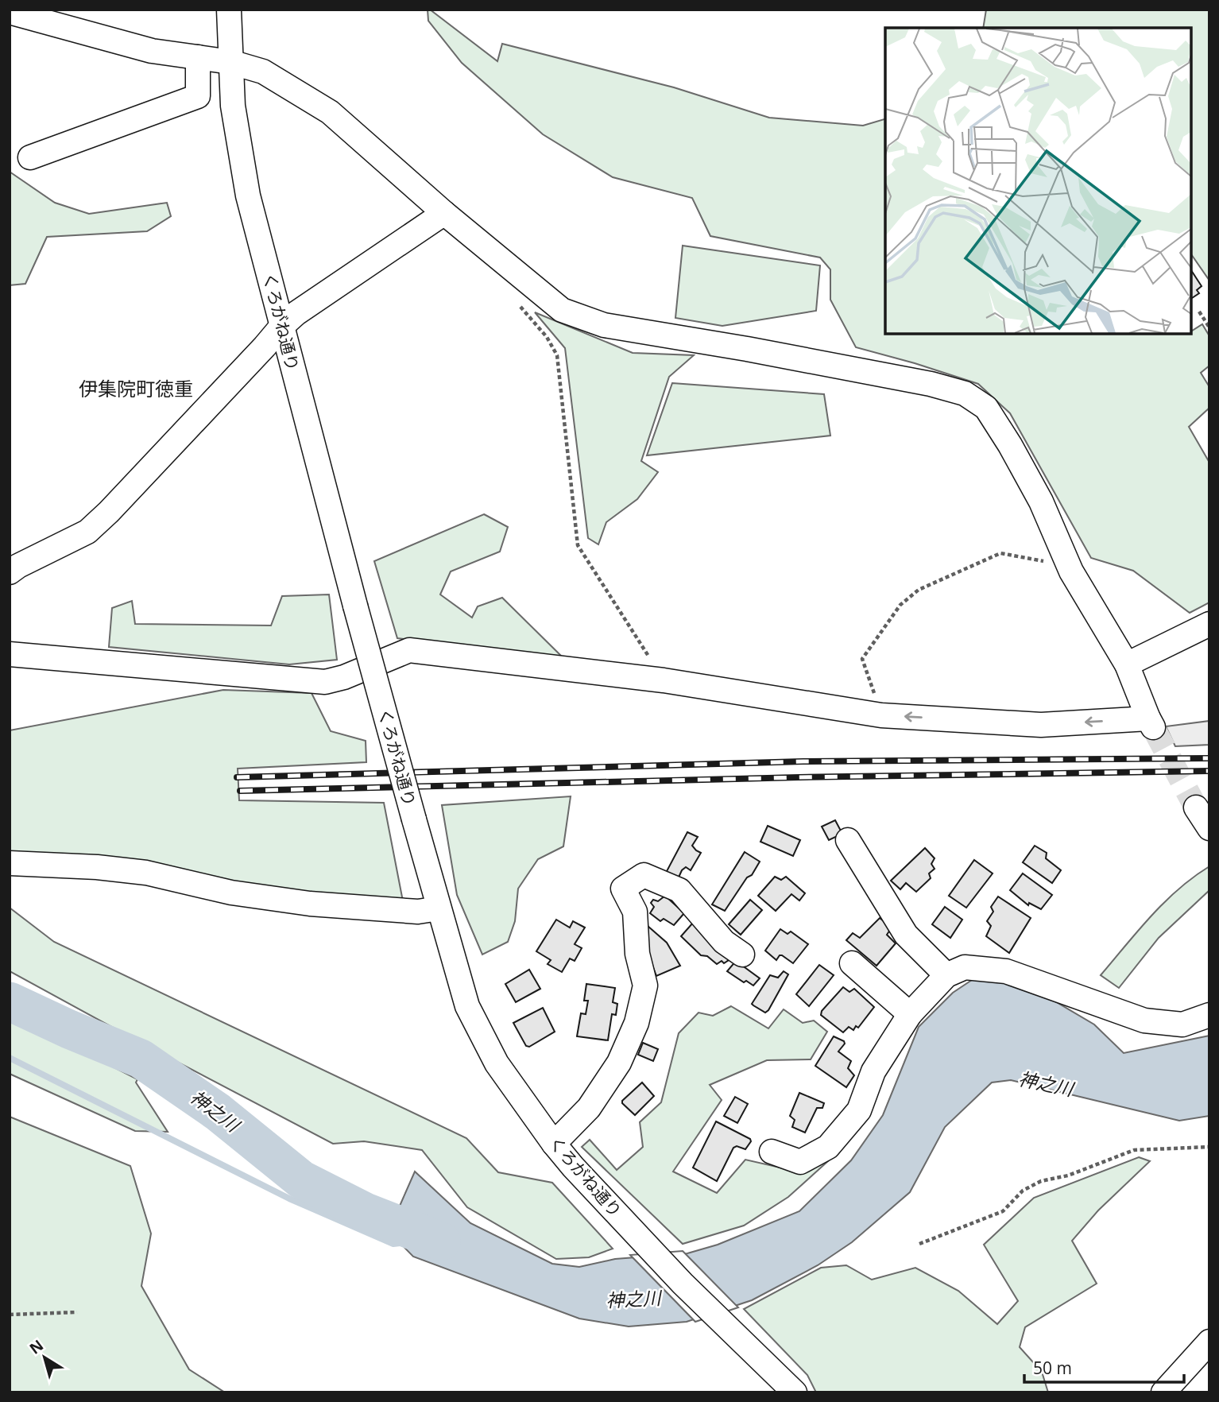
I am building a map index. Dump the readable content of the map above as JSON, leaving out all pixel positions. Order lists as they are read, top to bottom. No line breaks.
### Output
{"streets":{"street":["くろがね通り"]},"districts":["伊集院町徳重"],"water":["神之川"],"scale_bar":"50 m","north":"top left"}
